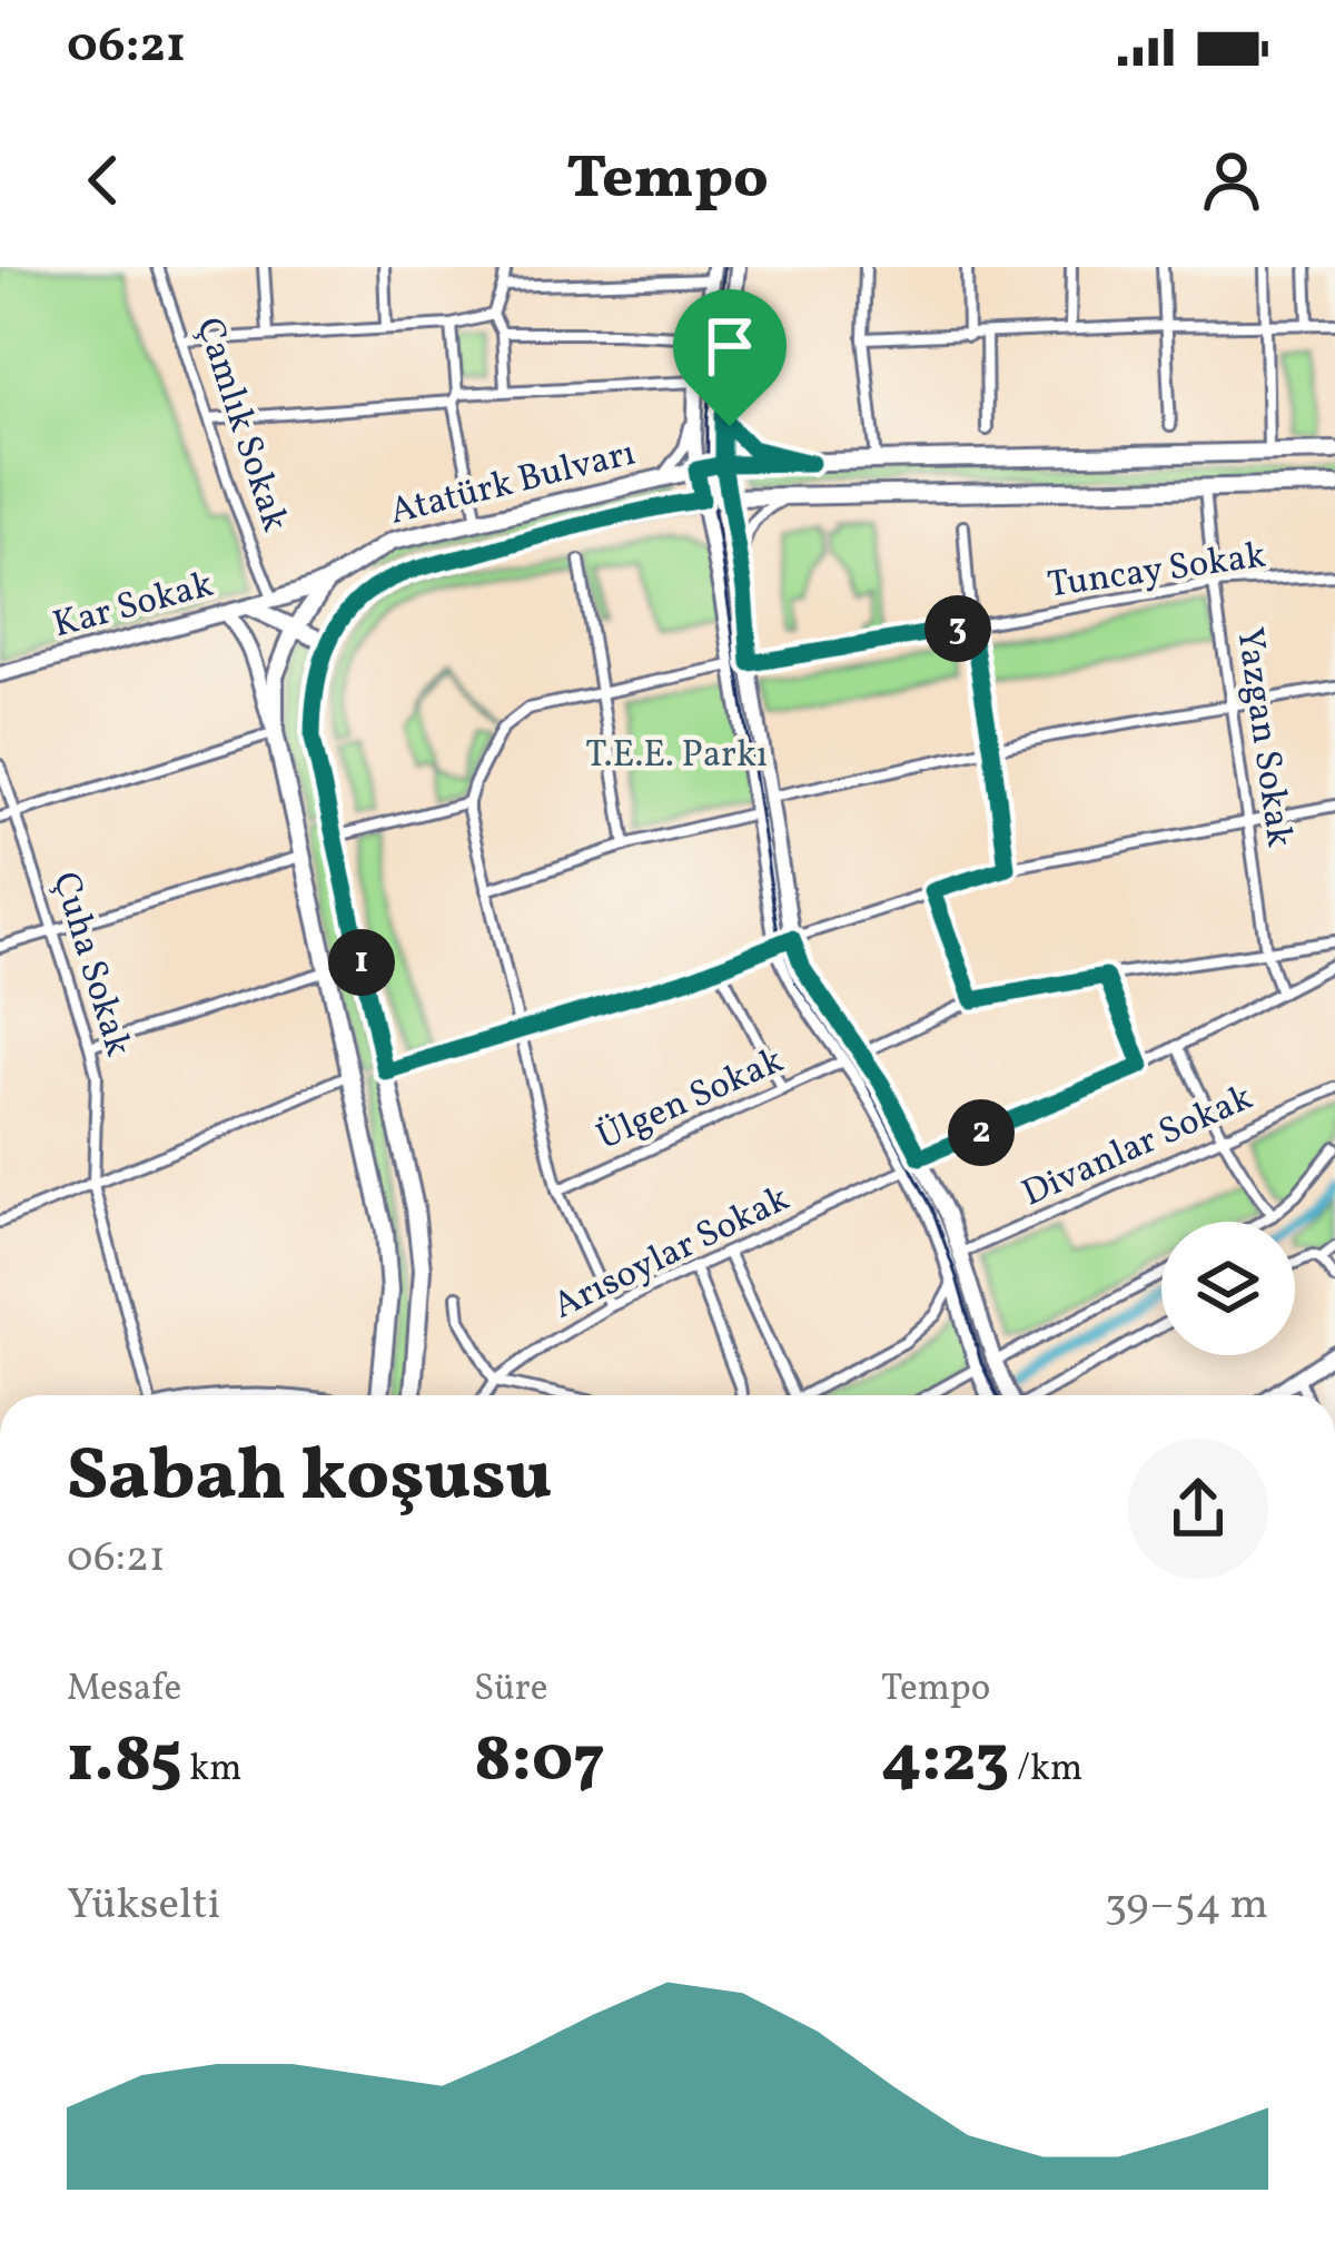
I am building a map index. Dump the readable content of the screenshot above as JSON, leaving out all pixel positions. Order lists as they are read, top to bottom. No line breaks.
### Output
{"streets":{"main road":["Atatürk Bulvarı","Kar Sokak"],"street":["Çamlık Sokak","Tuncay Sokak","Yazgan Sokak","Çuha Sokak","Ülgen Sokak","Divanlar Sokak","Arısoylar Sokak"]},"crossings":[["Çamlık Sokak","Kar Sokak"],["Atatürk Bulvarı","Yazgan Sokak"],["Tuncay Sokak","Yazgan Sokak"]],"parks":["T.E.E. Parkı"],"page":{"status":"06:21","header":"Tempo","pins":["3","1","2"],"heading":["Sabah koşusu","06:21"],"stats":[["Mesafe","1.85 km"],["Süre","8:07"],["Tempo","4:23 /km"]],"chart":["Yükselti","39–54 m"]}}
